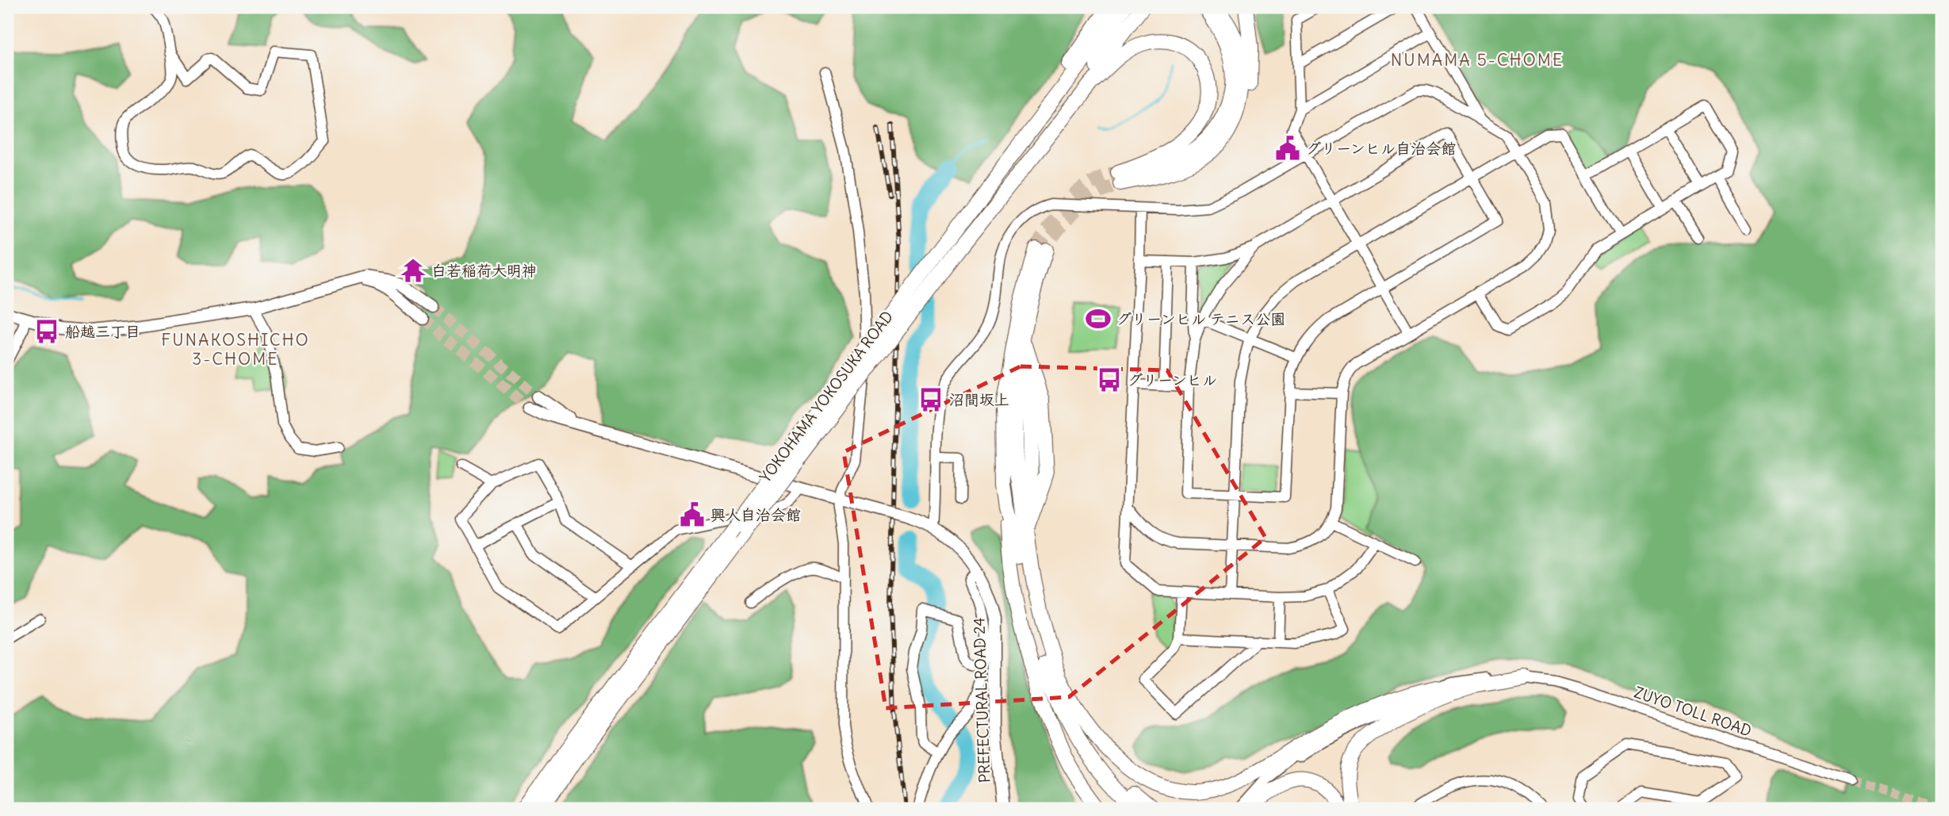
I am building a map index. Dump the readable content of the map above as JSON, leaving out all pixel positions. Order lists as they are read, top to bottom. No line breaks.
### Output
{"streets":{"highway":["YOKOHAMA YOKOSUKA ROAD"],"main road":["PREFECTURAL ROAD 24"],"street":["ZUYO TOLL ROAD"]},"districts":["NUMAMA 5-CHOME","FUNAKOSHICHO 3-CHOME"],"places":{"public building":["グリーンヒル自治会館","興人自治会館"],"temple":["白若稲荷大明神"],"sports":["グリーンヒル テニス公園"],"bus stop":["船越三丁目","グリーンヒル","沼間坂上"]}}
